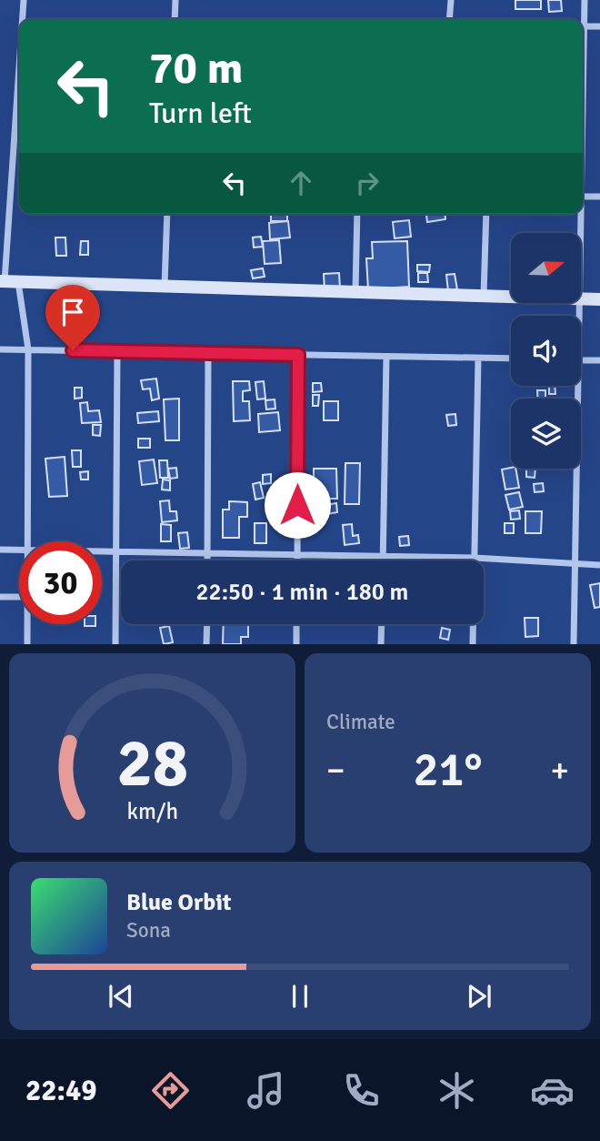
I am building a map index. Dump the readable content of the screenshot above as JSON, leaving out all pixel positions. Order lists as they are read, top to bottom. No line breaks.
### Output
{"north":"right","page":{"turn":["70 m","Turn left"],"limit":"30","trip":"22:50 · 1 min · 180 m","tile":"Climate","heat":["−","21°","+"],"song":["Blue Orbit","Sona"],"tabs":"22:49","gauge":["28","km/h"]}}
